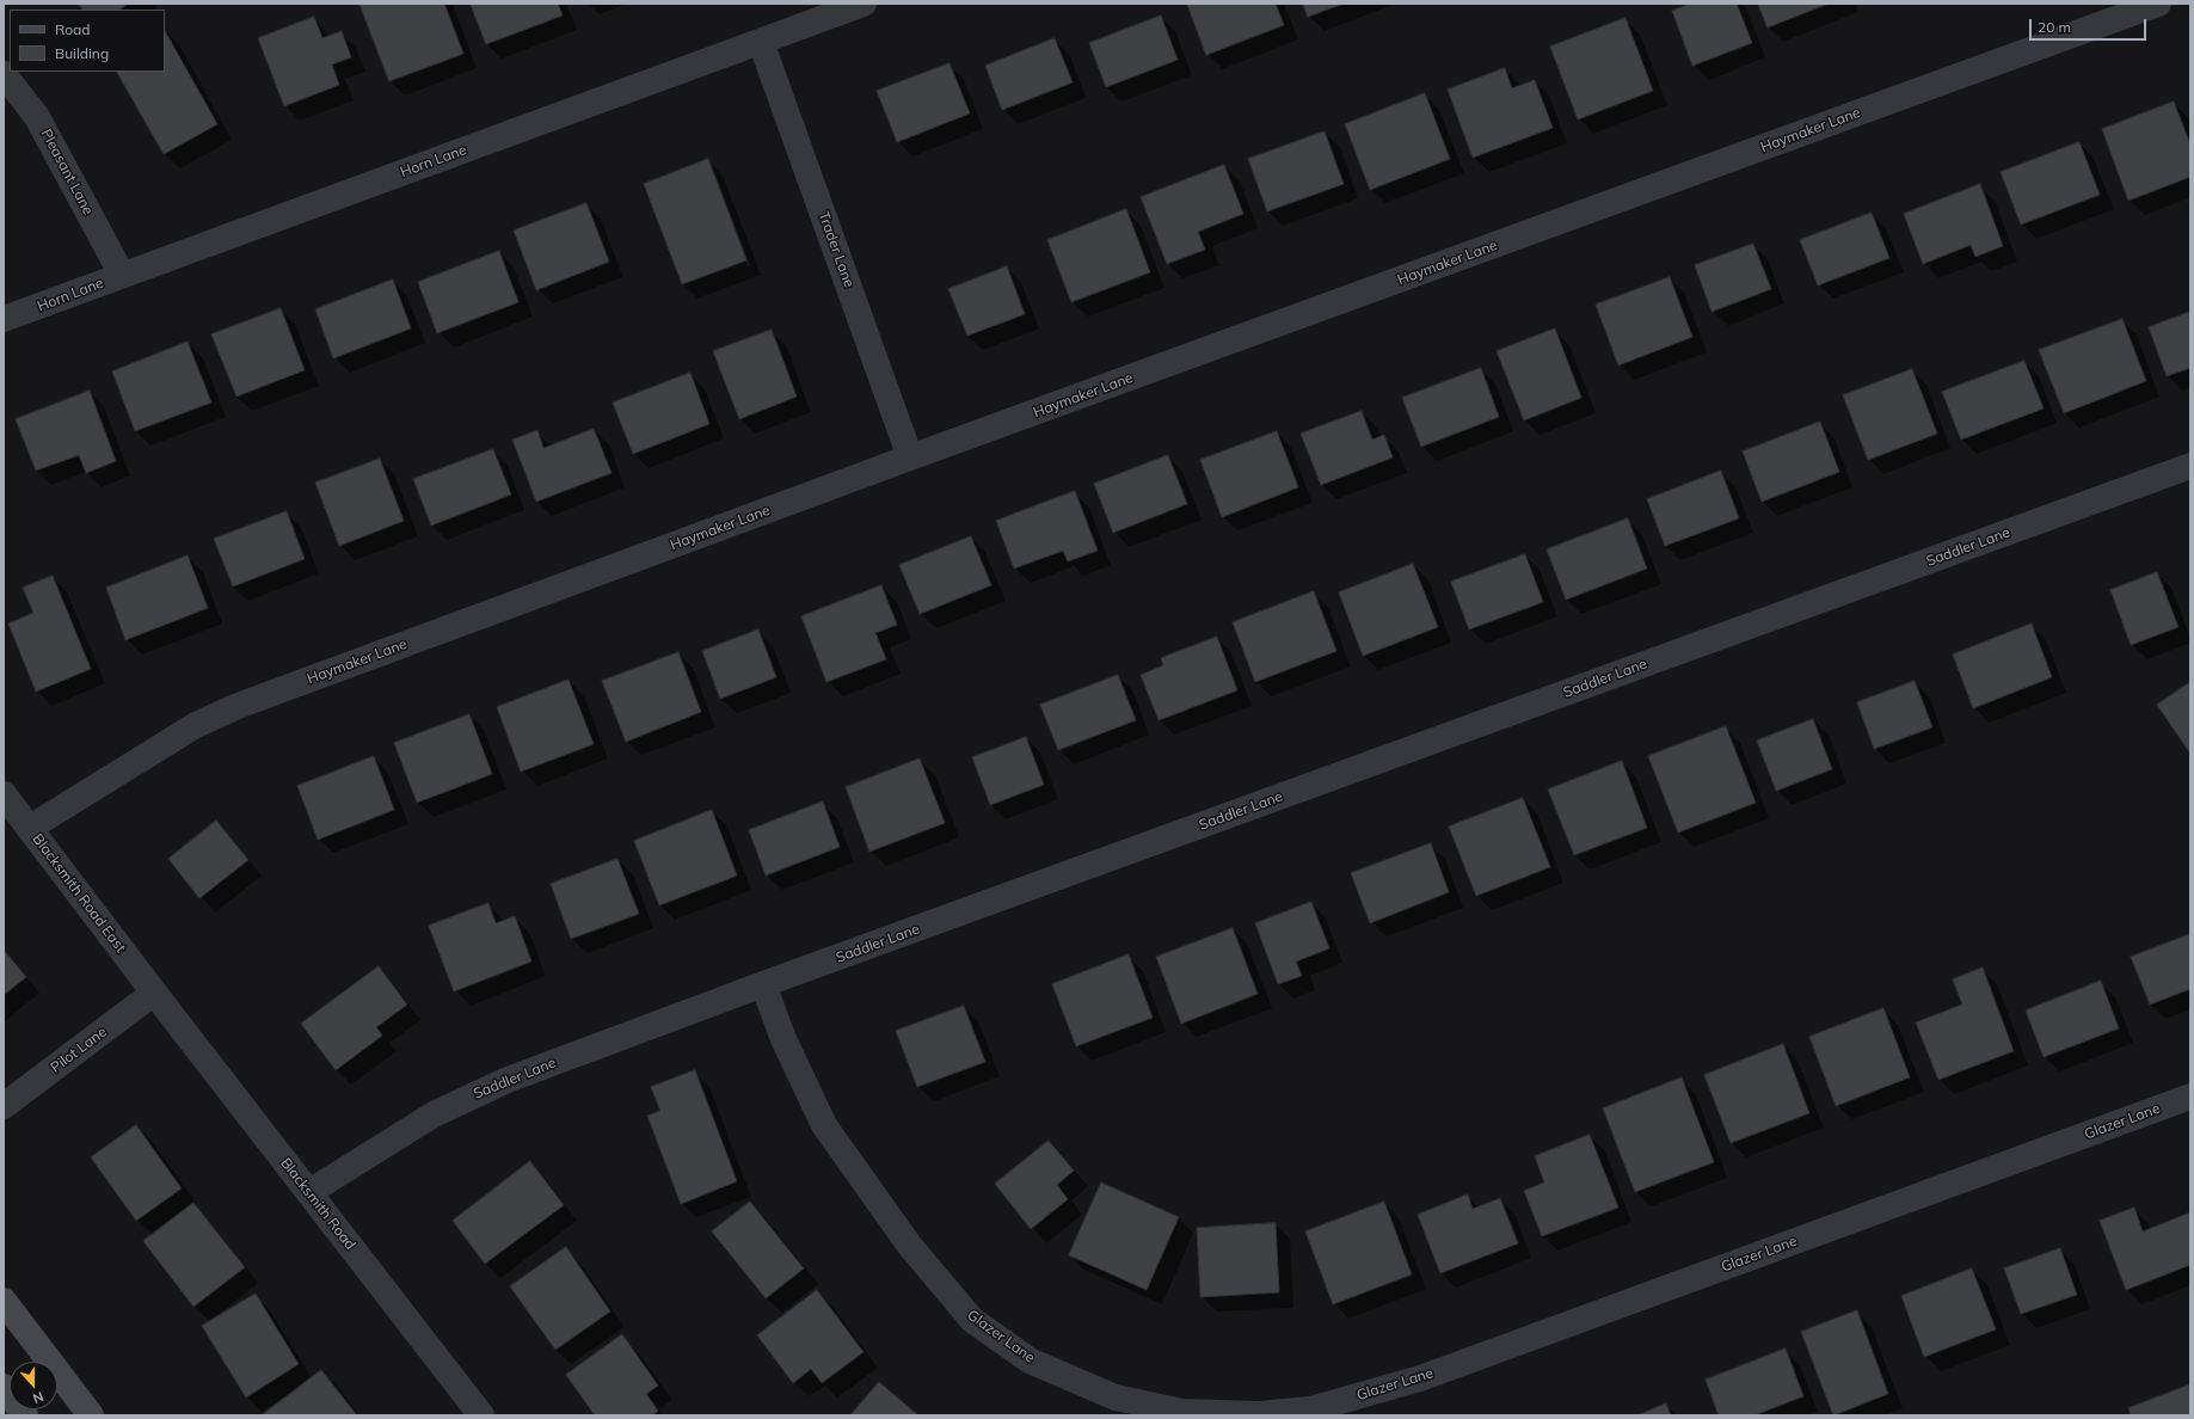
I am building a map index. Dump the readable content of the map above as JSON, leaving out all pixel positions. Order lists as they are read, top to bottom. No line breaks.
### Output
{"streets":{"street":["Haymaker Lane","Horn Lane","Pleasant Lane","Trader Lane","Saddler Lane","Blacksmith Road East","Pilot Lane","Glazer Lane","Blacksmith Road"]},"crossings":[["Haymaker Lane","Trader Lane"],["Haymaker Lane","Blacksmith Road East"],["Horn Lane","Pleasant Lane"],["Horn Lane","Trader Lane"],["Saddler Lane","Glazer Lane"],["Saddler Lane","Blacksmith Road"],["Blacksmith Road East","Pilot Lane"],["Blacksmith Road East","Blacksmith Road"],["Pilot Lane","Blacksmith Road"]],"legend":["Road","Building"],"scale_bar":"20 m","north":"bottom"}
